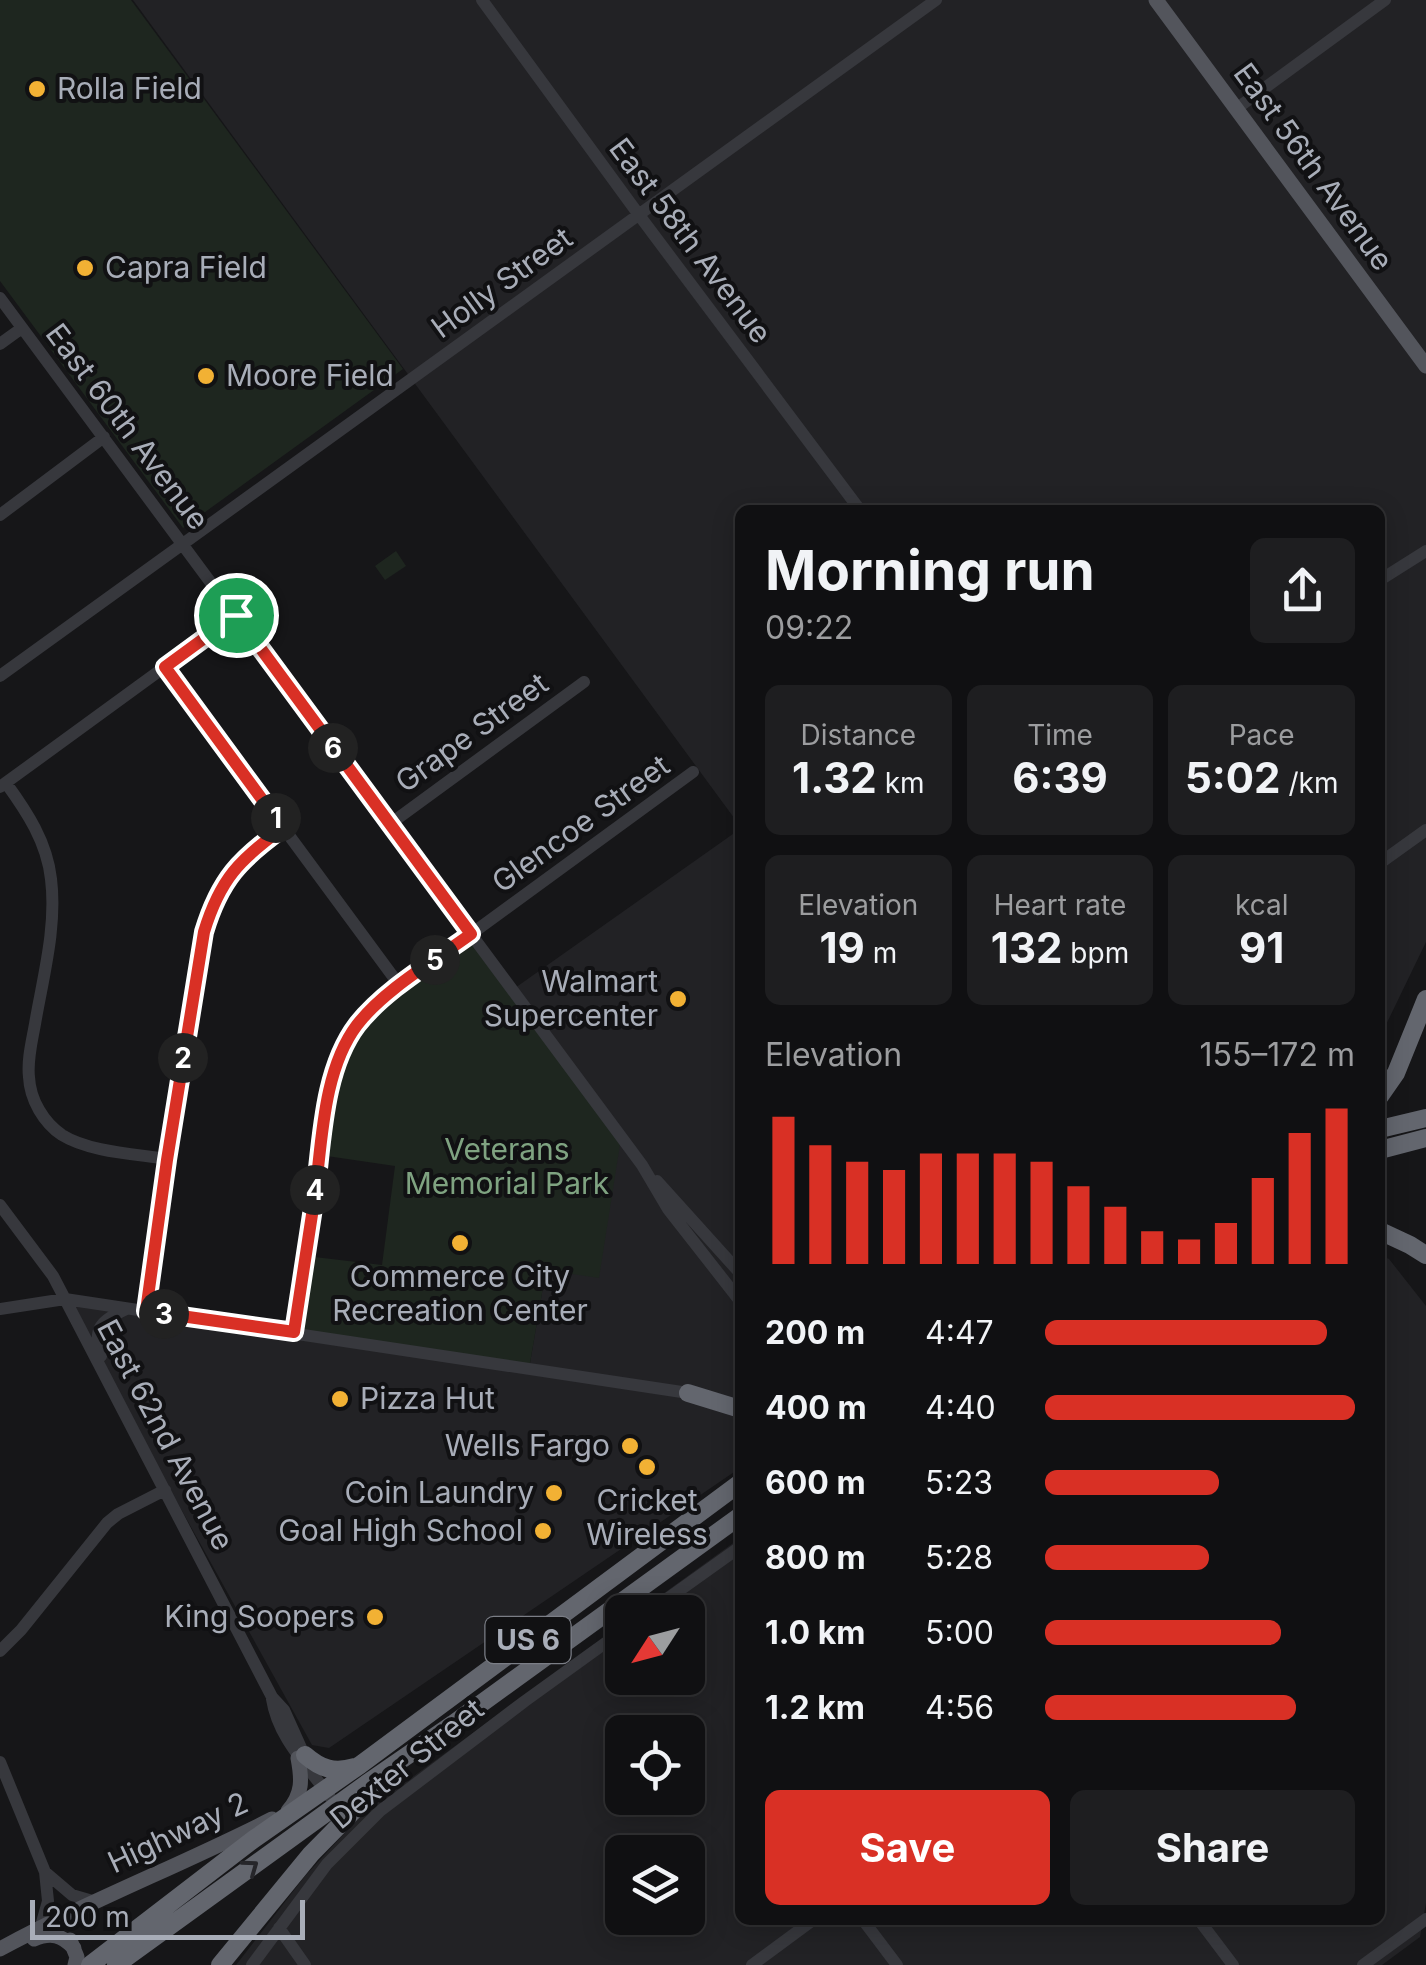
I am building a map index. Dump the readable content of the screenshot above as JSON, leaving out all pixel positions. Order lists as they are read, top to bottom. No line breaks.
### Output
{"streets":{"highway":["US 6"],"main road":["East 56th Avenue","Highway 2"],"street":["East 58th Avenue","Holly Street","East 60th Avenue","Grape Street","Glencoe Street","East 62nd Avenue","Dexter Street"]},"crossings":[["East 58th Avenue","Holly Street"],["Holly Street","East 60th Avenue"],["East 60th Avenue","Grape Street"],["East 60th Avenue","Glencoe Street"],["East 62nd Avenue","US 6"],["East 62nd Avenue","Highway 2"],["US 6","Highway 2"]],"parks":["Veterans Memorial Park"],"places":["Rolla Field","Capra Field","Moore Field","Walmart Supercenter","Commerce City Recreation Center","Pizza Hut","Wells Fargo","Cricket Wireless","Coin Laundry","Goal High School","King Soopers"],"scale_bar":"200 m","north":"bottom left","page":{"heading":["Morning run","09:22"],"stats":[["Distance","1.32 km"],["Time","6:39"],["Pace","5:02 /km"],["Elevation","19 m"],["Heart rate","132 bpm"],["kcal","91"]],"pins":["6","1","5","2","4","3"],"chart":["Elevation","155–172 m"],"list":[{"name":"200 m","note":"4:47"},{"name":"400 m","note":"4:40"},{"name":"600 m","note":"5:23"},{"name":"800 m","note":"5:28"},{"name":"1.0 km","note":"5:00"},{"name":"1.2 km","note":"4:56"}],"buttons":["Save","Share"],"scale":"200 m"}}
